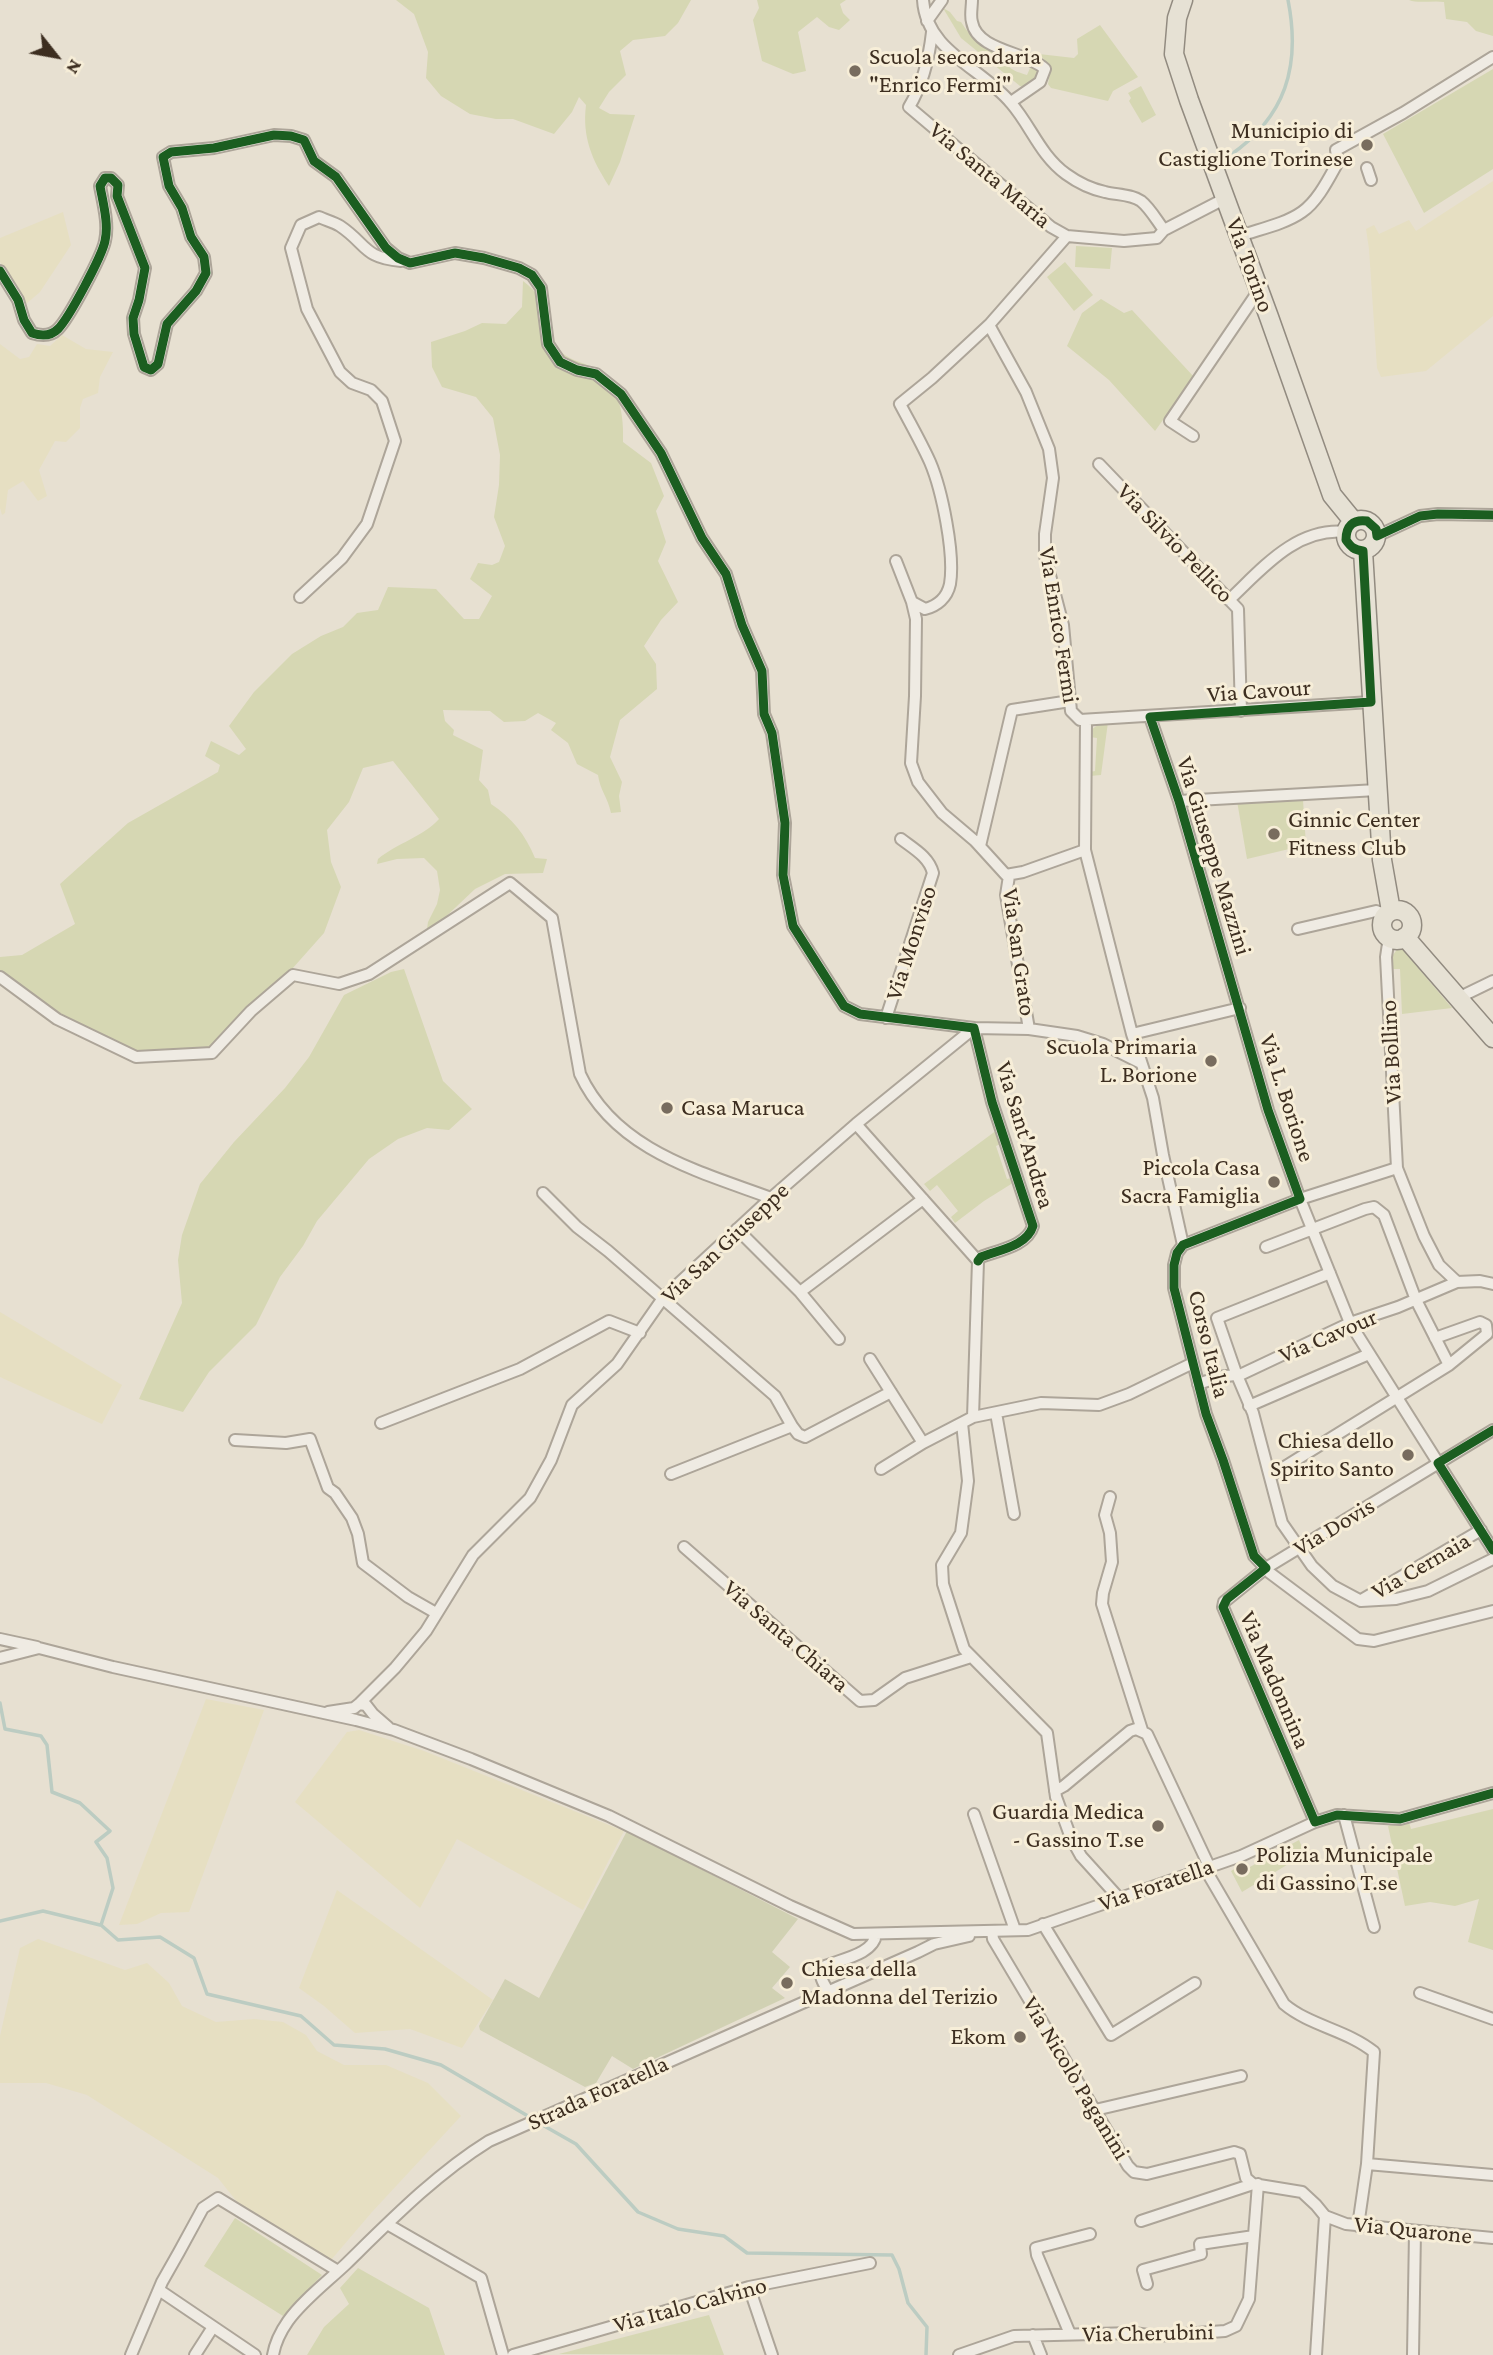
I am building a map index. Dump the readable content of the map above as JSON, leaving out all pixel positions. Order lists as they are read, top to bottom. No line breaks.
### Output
{"streets":{"main road":["Via Torino"],"street":["Via Santa Maria","Via Silvio Pellico","Via Enrico Fermi","Via Cavour","Via Giuseppe Mazzini","Via Monviso","Via San Grato","Via Bollino","Via L. Borione","Via Sant'Andrea","Via San Giuseppe","Corso Italia","Via Dovis","Via Cernaia","Via Santa Chiara","Via Madonnina","Via Foratella","Via Nicolò Paganini","Strada Foratella","Via Quarone","Via Italo Calvino","Via Cherubini"]},"crossings":[["Via Santa Maria","Via Torino"],["Via Silvio Pellico","Via Cavour"],["Via Enrico Fermi","Via Cavour"],["Via Cavour","Via Giuseppe Mazzini"],["Via Cavour","Corso Italia"],["Via Giuseppe Mazzini","Via L. Borione"],["Via Sant'Andrea","Via San Giuseppe"],["Corso Italia","Via Dovis"],["Corso Italia","Via Madonnina"],["Via Dovis","Via Madonnina"],["Via Madonnina","Via Foratella"],["Via Foratella","Via Nicolò Paganini"],["Via Foratella","Strada Foratella"],["Via Nicolò Paganini","Strada Foratella"],["Via Nicolò Paganini","Via Quarone"],["Via Nicolò Paganini","Via Cherubini"],["Via Quarone","Via Cherubini"]],"places":["Scuola secondaria \"Enrico Fermi\"","Municipio di Castiglione Torinese","Ginnic Center Fitness Club","Scuola Primaria L. Borione","Casa Maruca","Piccola Casa Sacra Famiglia","Chiesa dello Spirito Santo","Guardia Medica - Gassino T.se","Polizia Municipale di Gassino T.se","Chiesa della Madonna del Terizio","Ekom"],"north":"bottom right"}
